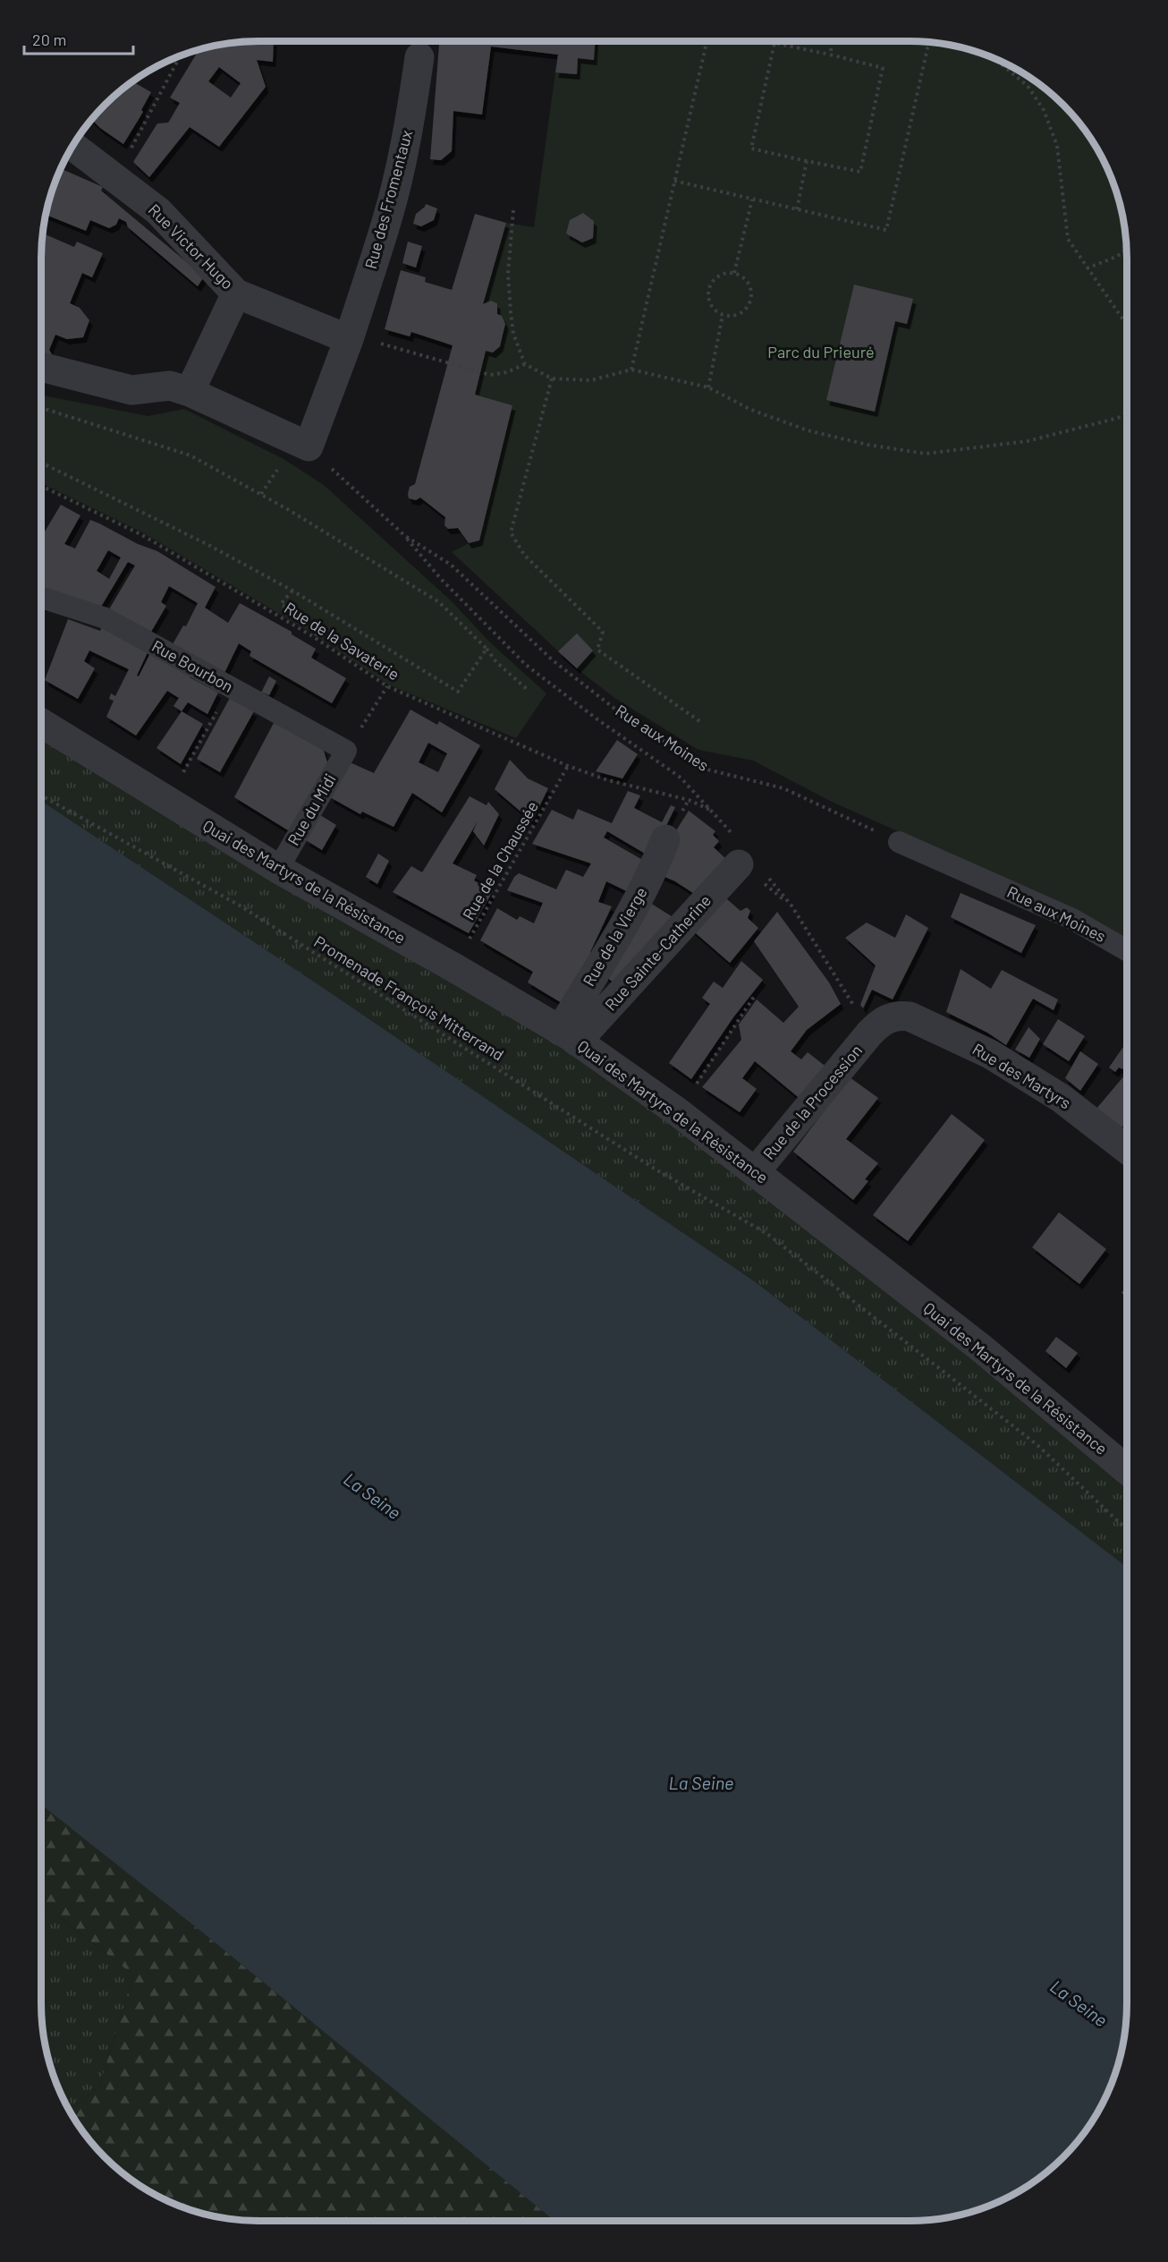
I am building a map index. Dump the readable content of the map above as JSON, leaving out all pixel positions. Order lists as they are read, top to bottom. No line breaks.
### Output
{"streets":{"street":["Rue des Fromentaux","Rue Victor Hugo","Quai des Martyrs de la Résistance","Rue de la Vierge","Rue Sainte-Catherine","Rue des Martyrs","Rue de la Procession"],"lane":["Rue Bourbon","Rue aux Moines","Rue du Midi"],"path":["Rue de la Savaterie","Rue de la Chaussée","Promenade François Mitterrand"]},"crossings":[["Rue des Fromentaux","Rue aux Moines"],["Rue de la Savaterie","Rue de la Chaussée"],["Rue Bourbon","Rue du Midi"],["Rue du Midi","Quai des Martyrs de la Résistance"],["Rue de la Chaussée","Quai des Martyrs de la Résistance"],["Quai des Martyrs de la Résistance","Rue de la Vierge"],["Quai des Martyrs de la Résistance","Rue Sainte-Catherine"],["Quai des Martyrs de la Résistance","Rue de la Procession"],["Rue de la Vierge","Rue Sainte-Catherine"],["Rue des Martyrs","Rue de la Procession"]],"water":["La Seine"],"parks":["Parc du Prieuré"],"scale_bar":"20 m"}
